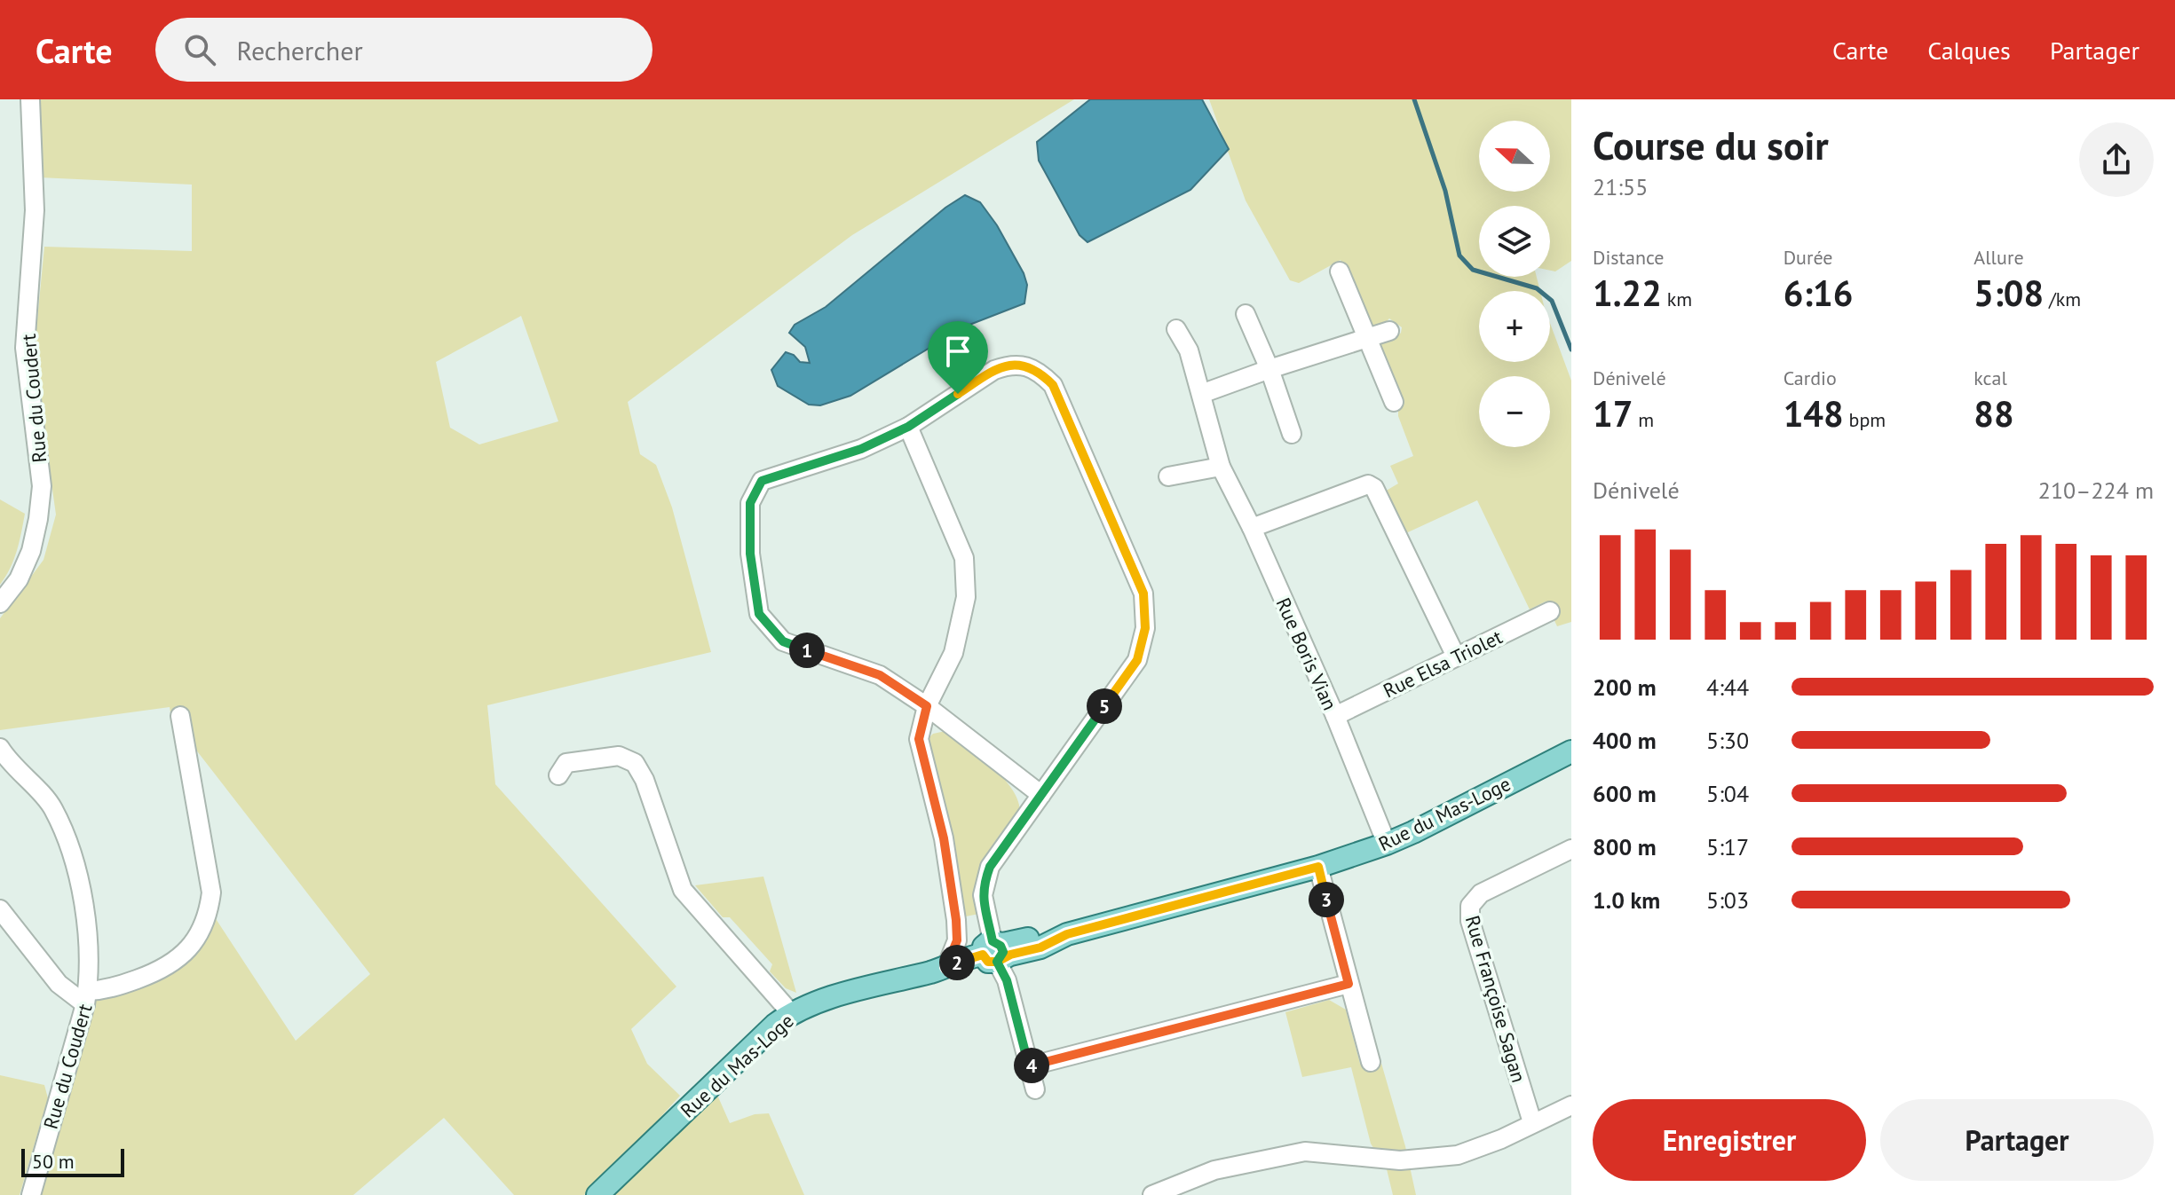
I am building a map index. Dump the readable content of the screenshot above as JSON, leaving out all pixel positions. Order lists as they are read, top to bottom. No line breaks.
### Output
{"streets":{"main road":["Rue du Mas-Loge"],"street":["Rue du Coudert","Rue Boris Vian","Rue Elsa Triolet","Rue Françoise Sagan"]},"crossings":[["Rue Boris Vian","Rue Elsa Triolet"],["Rue Boris Vian","Rue du Mas-Loge"]],"scale_bar":"50 m","north":"left","page":{"header":"Carte","search":"Rechercher","nav":["Carte","Calques","Partager"],"heading":["Course du soir","21:55"],"map_buttons":["+","−"],"stats":[["Distance","1.22 km"],["Durée","6:16"],["Allure","5:08 /km"],["Dénivelé","17 m"],["Cardio","148 bpm"],["kcal","88"]],"chart":["Dénivelé","210–224 m"],"pins":["1","5","3","2","4"],"list":[{"name":"200 m","note":"4:44"},{"name":"400 m","note":"5:30"},{"name":"600 m","note":"5:04"},{"name":"800 m","note":"5:17"},{"name":"1.0 km","note":"5:03"}],"buttons":["Enregistrer","Partager"],"scale":"50 m"}}
